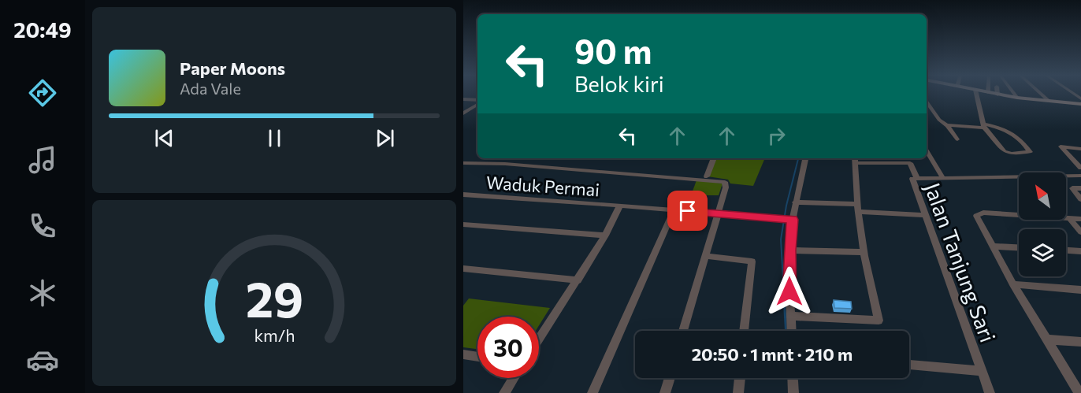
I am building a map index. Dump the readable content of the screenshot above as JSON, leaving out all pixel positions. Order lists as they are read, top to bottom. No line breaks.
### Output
{"streets":{"street":["Waduk Permai","Jalan Tanjung Sari"]},"north":"top left","page":{"tabs":"20:49","turn":["90 m","Belok kiri"],"song":["Paper Moons","Ada Vale"],"limit":"30","trip":"20:50 · 1 mnt · 210 m","gauge":["29","km/h"]}}
